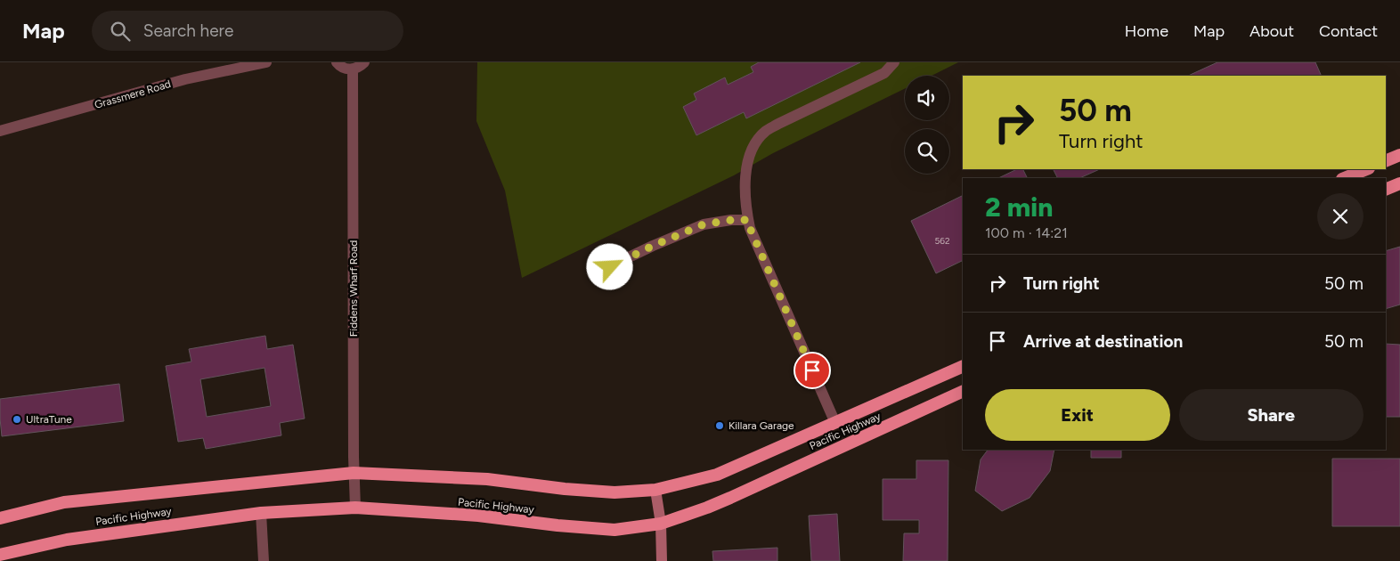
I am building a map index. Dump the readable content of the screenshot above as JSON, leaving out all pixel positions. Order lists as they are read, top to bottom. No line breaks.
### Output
{"streets":{"highway":["Pacific Highway"],"street":["Grassmere Road","Fiddens Wharf Road"]},"crossings":[["Fiddens Wharf Road","Pacific Highway"]],"places":["UltraTune","Killara Garage"],"house_numbers":["562"],"page":{"header":"Map","search":"Search here","nav":["Home","Map","About","Contact"],"turn":["50 m","Turn right"],"heading":["2 min","100 m · 14:21"],"list":[{"name":"Turn right","value":"50 m"},{"name":"Arrive at destination","value":"50 m"}],"buttons":["Exit","Share"]}}
